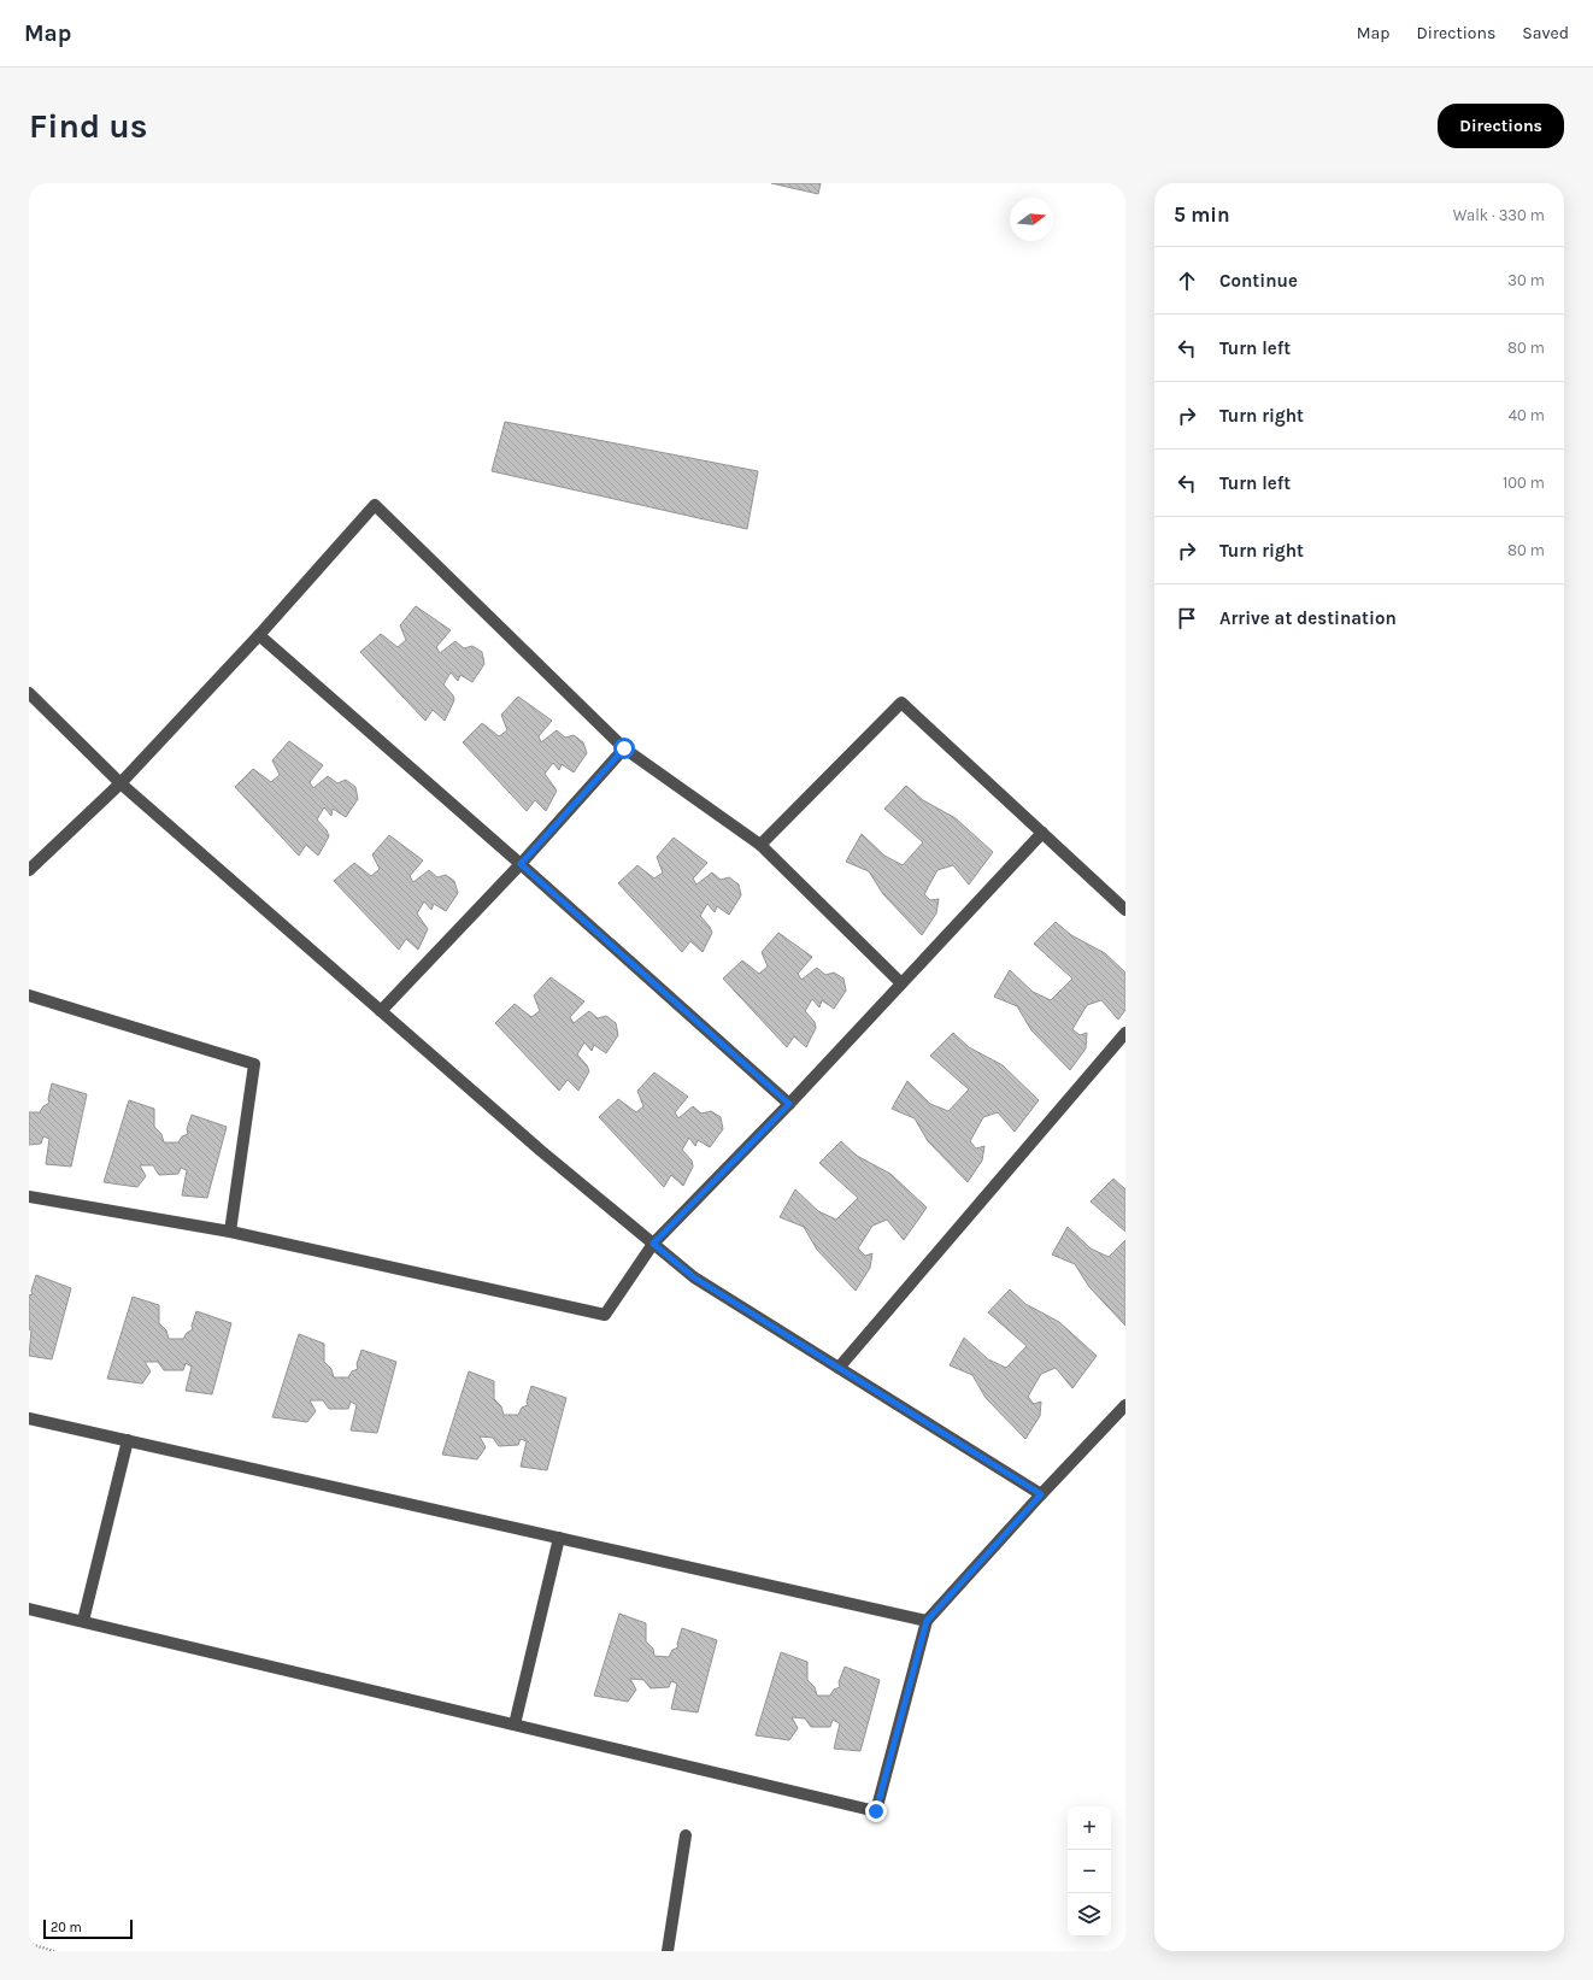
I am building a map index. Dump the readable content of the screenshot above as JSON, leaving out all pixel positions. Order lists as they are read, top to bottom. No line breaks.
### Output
{"scale_bar":"20 m","north":"right","page":{"header":"Map","nav":["Map","Directions","Saved"],"buttons":"Directions","title":"Find us","heading":["5 min","Walk · 330 m"],"list":[["Continue","30 m"],["Turn left","80 m"],["Turn right","40 m"],["Turn left","100 m"],["Turn right","80 m"],"Arrive at destination"],"map_buttons":["+","−"],"scale":"20 m"}}
